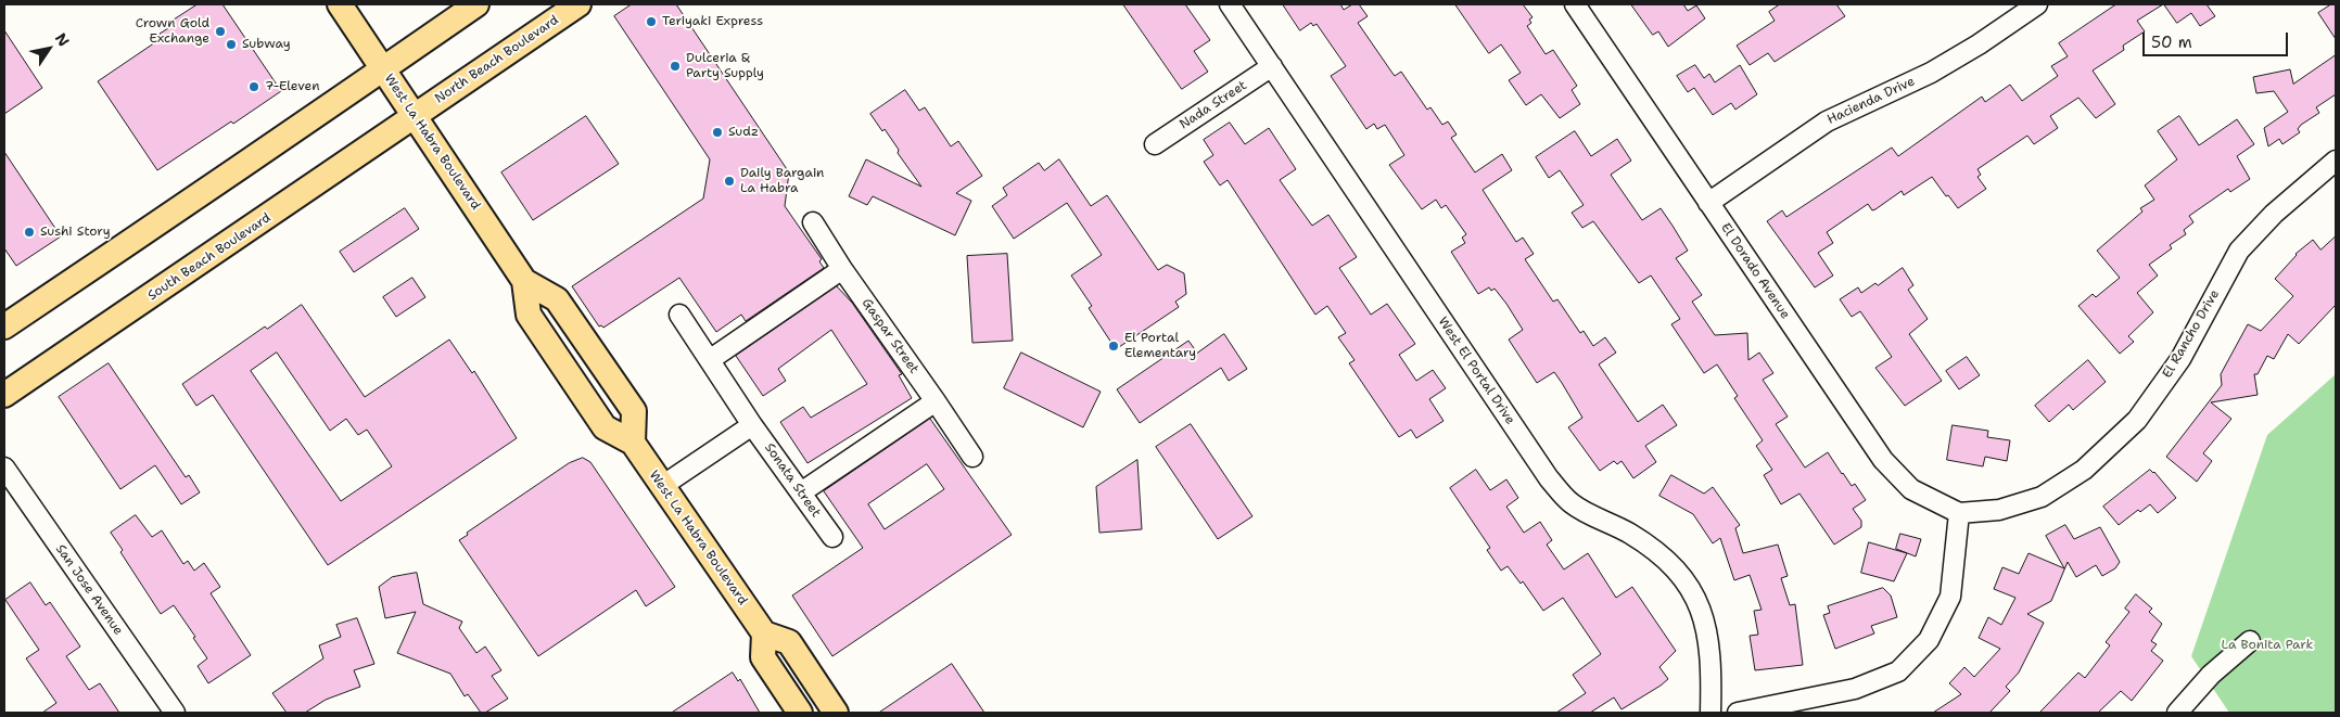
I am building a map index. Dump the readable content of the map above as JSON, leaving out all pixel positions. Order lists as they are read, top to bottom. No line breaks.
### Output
{"streets":{"main road":["North Beach Boulevard","West La Habra Boulevard","South Beach Boulevard"],"street":["Hacienda Drive","Nada Street","El Dorado Avenue","El Rancho Drive","Gaspar Street","West El Portal Drive","Sonata Street","San Jose Avenue"]},"crossings":[["North Beach Boulevard","West La Habra Boulevard"],["North Beach Boulevard","South Beach Boulevard"],["Hacienda Drive","El Dorado Avenue"],["Nada Street","West El Portal Drive"],["West La Habra Boulevard","South Beach Boulevard"],["El Dorado Avenue","El Rancho Drive"]],"parks":["La Bonita Park"],"places":["Teriyaki Express","Crown Gold Exchange","Subway","Dulceria & Party Supply","7-Eleven","Sudz","Daily Bargain La Habra","Sushi Story","El Portal Elementary"],"scale_bar":"50 m","north":"top right"}
